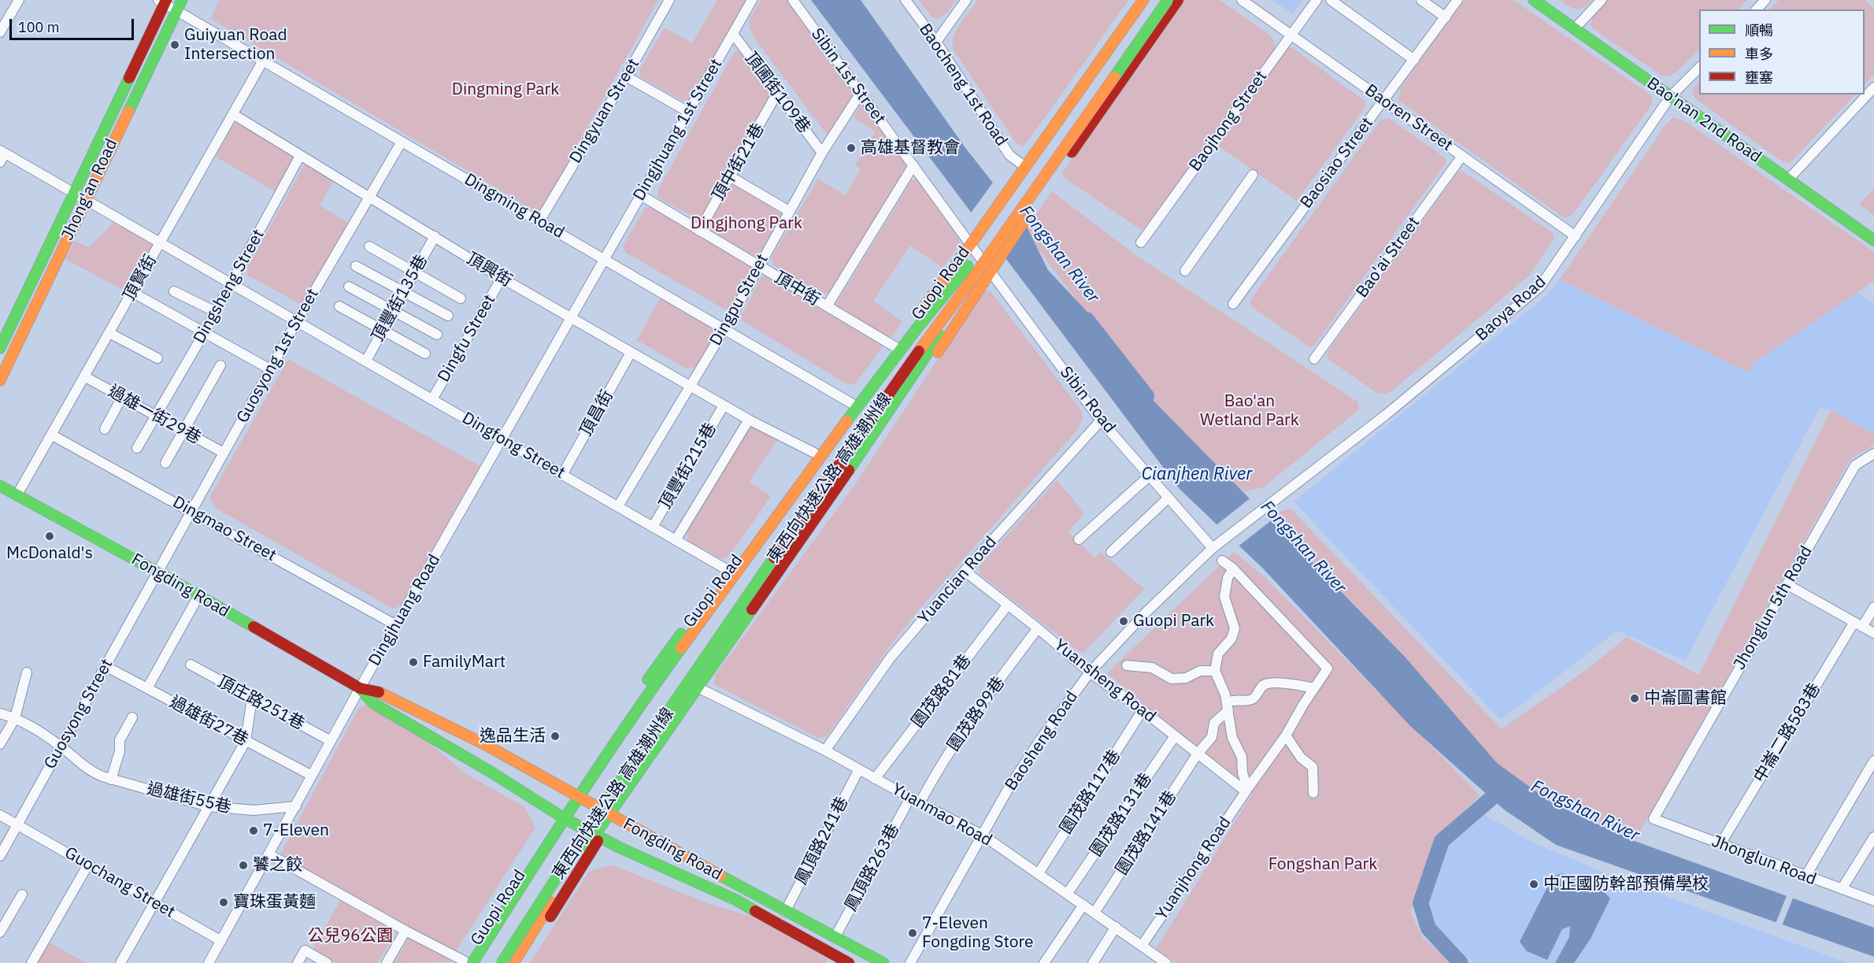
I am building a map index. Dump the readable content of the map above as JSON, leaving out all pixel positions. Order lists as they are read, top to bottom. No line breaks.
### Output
{"streets":{"main road":["Bao'nan 2nd Road","Jhong'an Road","Guopi Road","東西向快速公路 高雄潮州線","Fongding Road"],"street":["Sibin 1st Street","Baocheng 1st Road","頂圃街109巷","Dingyuan Street","Baoren Street","Baojhong Street","Dingjhuang 1st Street","頂中街21巷","Baosiao Street","Dingming Road","Bao'ai Street","頂興街","頂賢街","Dingsheng Street","頂中街","頂豐街135巷","Dingpu Street","Baoya Road","Dingfu Street","Guosyong 1st Street","Sibin Road","頂昌街","過雄一街29巷","Dingfong Street","頂豐街215巷","Dingmao Street","Yuancian Road","Jhonglun 5th Road","Dingjhuang Road","Yuansheng Road","園茂路81巷","頂庄路251巷","Guosyong Street","園茂路99巷","過雄街27巷","中崙二路583巷","Baosheng Road","園茂路117巷","過雄街55巷","Yuanmao Road","園茂路131巷","園茂路141巷","鳳頂路241巷","Jhonglun Road","鳳頂路263巷","Yuanjhong Road","Guochang Street"]},"crossings":[["Sibin 1st Street","Guopi Road"],["Sibin 1st Street","Dingpu Street"],["Sibin 1st Street","Sibin Road"],["Baocheng 1st Road","Guopi Road"],["頂圃街109巷","Dingjhuang 1st Street"],["頂圃街109巷","頂中街21巷"],["頂圃街109巷","Dingpu Street"],["Dingyuan Street","Dingming Road"],["Baoren Street","Baojhong Street"],["Baoren Street","Baosiao Street"],["Baoren Street","Bao'ai Street"],["Baoren Street","Baoya Road"],["Bao'nan 2nd Road","Baoya Road"],["Dingjhuang 1st Street","Dingming Road"],["Dingjhuang 1st Street","頂中街"],["Dingjhuang 1st Street","Dingjhuang Road"],["頂中街21巷","頂中街"],["Jhong'an Road","Dingming Road"],["Jhong'an Road","Dingfong Street"],["Dingming Road","頂賢街"],["Dingming Road","Guopi Road"],["Dingming Road","Dingpu Street"],["Dingming Road","Guosyong 1st Street"],["Dingming Road","Dingjhuang Road"],["頂興街","頂賢街"],["頂興街","Guopi Road"],["頂興街","Dingsheng Street"],["頂興街","頂豐街135巷"],["頂興街","Dingpu Street"],["頂興街","Dingfu Street"],["頂興街","Guosyong 1st Street"],["頂興街","頂昌街"],["頂興街","頂豐街215巷"],["頂興街","Dingjhuang Road"],["頂賢街","過雄一街29巷"],["頂賢街","Dingfong Street"],["頂賢街","Dingmao Street"],["頂賢街","Fongding Road"],["Guopi Road","頂中街"],["Guopi Road","Sibin Road"],["Guopi Road","Dingfong Street"],["Guopi Road","Fongding Road"],["Guopi Road","Yuanmao Road"],["Dingsheng Street","過雄一街29巷"],["Dingsheng Street","Dingfong Street"],["頂中街","Dingpu Street"],["頂豐街135巷","Dingfong Street"],["Dingpu Street","Dingfong Street"],["Baoya Road","Sibin Road"],["Baoya Road","Baosheng Road"],["Dingfu Street","Dingfong Street"],["Guosyong 1st Street","過雄一街29巷"],["Guosyong 1st Street","Dingfong Street"],["Guosyong 1st Street","Dingmao Street"],["Guosyong 1st Street","Fongding Road"],["Guosyong 1st Street","Guosyong Street"],["Sibin Road","Yuancian Road"],["Sibin Road","Baosheng Road"],["頂昌街","Dingfong Street"],["Dingfong Street","頂豐街215巷"],["Dingfong Street","Dingjhuang Road"],["Dingmao Street","Dingjhuang Road"],["Yuancian Road","Yuansheng Road"],["Yuancian Road","Yuanmao Road"],["Fongding Road","Dingjhuang Road"],["Fongding Road","Guosyong Street"],["Fongding Road","鳳頂路241巷"],["Fongding Road","鳳頂路263巷"],["Jhonglun 5th Road","Jhonglun Road"],["Dingjhuang Road","頂庄路251巷"],["Dingjhuang Road","過雄街27巷"],["Dingjhuang Road","過雄街55巷"],["Dingjhuang Road","Guochang Street"],["Yuansheng Road","園茂路81巷"],["Yuansheng Road","園茂路99巷"],["Yuansheng Road","Baosheng Road"],["Yuansheng Road","園茂路117巷"],["Yuansheng Road","園茂路131巷"],["Yuansheng Road","園茂路141巷"],["Yuansheng Road","Yuanjhong Road"],["園茂路81巷","Yuanmao Road"],["Guosyong Street","過雄街27巷"],["Guosyong Street","過雄街55巷"],["Guosyong Street","Guochang Street"],["園茂路99巷","Yuanmao Road"],["中崙二路583巷","Jhonglun Road"],["Baosheng Road","Yuanmao Road"],["園茂路117巷","Yuanmao Road"],["Yuanmao Road","園茂路131巷"],["Yuanmao Road","園茂路141巷"],["Yuanmao Road","鳳頂路241巷"],["Yuanmao Road","鳳頂路263巷"],["Yuanmao Road","Yuanjhong Road"]],"water":["Fongshan River","Cianjhen River"],"parks":["Dingming Park","Dingjhong Park","Bao'an Wetland Park","Fongshan Park","公兒96公園"],"places":["Guiyuan Road Intersection","高雄基督教會","McDonald's","Guopi Park","FamilyMart","中崙圖書館","逸品生活","7-Eleven","饕之餃","中正國防幹部預備學校","寶珠蛋黃麵","7-Eleven Fongding Store"],"legend":["順暢","車多","壅塞"],"scale_bar":"100 m"}
